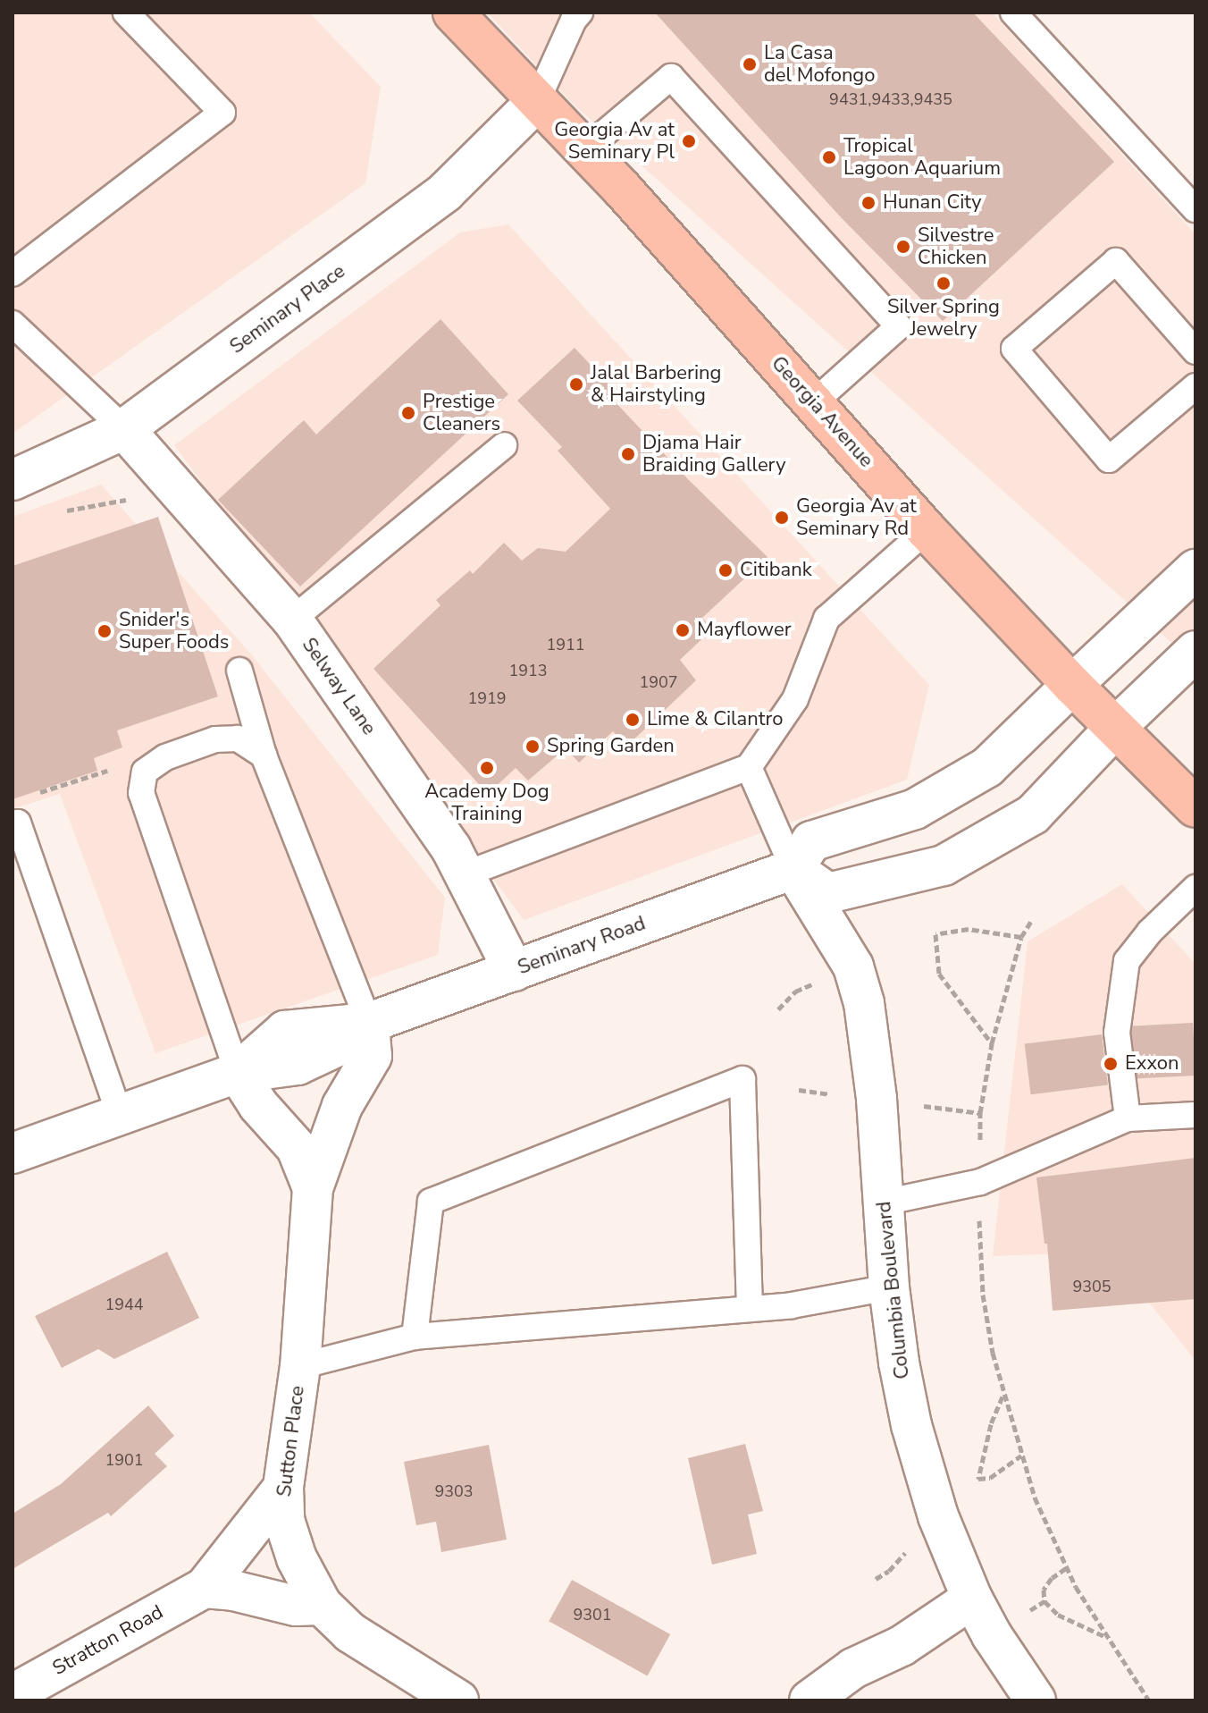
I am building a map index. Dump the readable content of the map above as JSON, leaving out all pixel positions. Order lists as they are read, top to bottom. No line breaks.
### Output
{"streets":{"main road":["Georgia Avenue"],"street":["Seminary Place","Selway Lane","Seminary Road","Columbia Boulevard","Sutton Place","Stratton Road"]},"crossings":[["Seminary Place","Georgia Avenue"],["Seminary Place","Selway Lane"],["Selway Lane","Seminary Road"],["Seminary Road","Columbia Boulevard"],["Seminary Road","Sutton Place"],["Sutton Place","Stratton Road"]],"places":["La Casa del Mofongo","Georgia Av at Seminary Pl","Tropical Lagoon Aquarium","Hunan City","Silvestre Chicken","Silver Spring Jewelry","Jalal Barbering & Hairstyling","Prestige Cleaners","Djama Hair Braiding Gallery","Georgia Av at Seminary Rd","Citibank","Mayflower","Snider's Super Foods","Lime & Cilantro","Spring Garden","Academy Dog Training","Exxon"],"house_numbers":["9431,9433,9435","1911","1913","1907","1919","9305","1944","1901","9303","9301"]}
